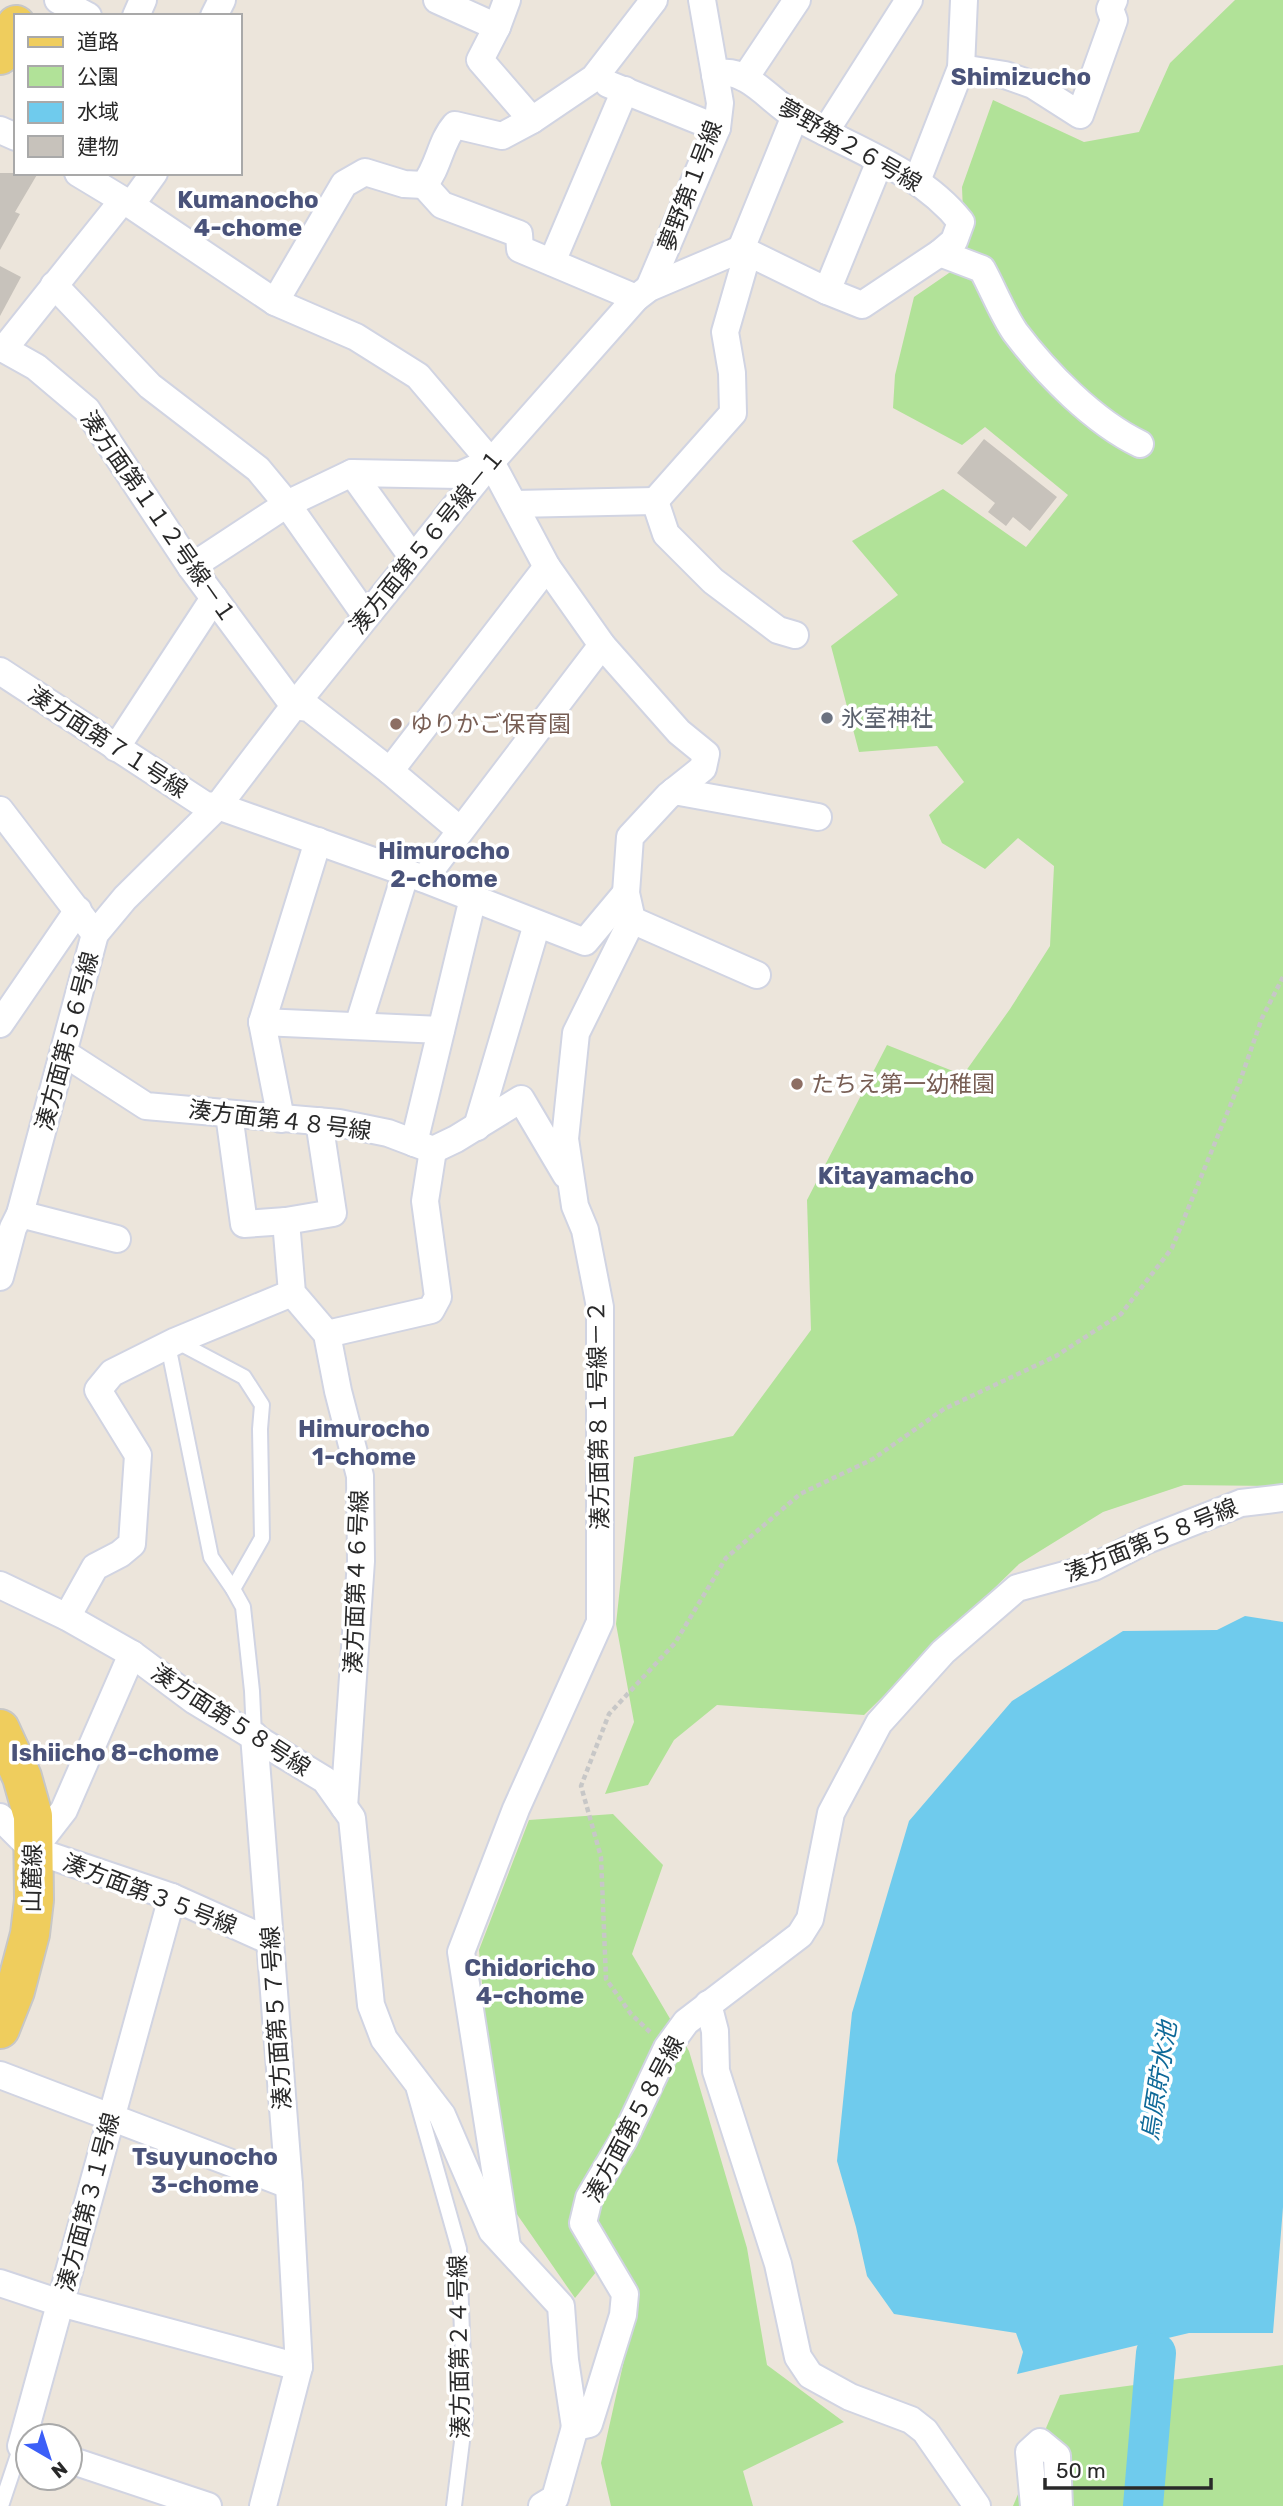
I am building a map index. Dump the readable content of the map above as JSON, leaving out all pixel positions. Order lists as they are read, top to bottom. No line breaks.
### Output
{"streets":{"main road":["山麓線"],"street":["夢野第２６号線","夢野第１号線","湊方面第１１２号線－１","湊方面第５６号線－１","湊方面第７１号線","湊方面第５６号線","湊方面第４８号線","湊方面第８１号線－２","湊方面第５８号線","湊方面第４６号線","湊方面第３５号線","湊方面第５７号線","湊方面第３１号線"],"lane":["湊方面第２４号線"]},"crossings":[["夢野第１号線","湊方面第５６号線－１"],["湊方面第１１２号線－１","湊方面第５６号線－１"],["湊方面第５６号線－１","湊方面第７１号線"],["湊方面第５６号線－１","湊方面第５６号線"],["湊方面第７１号線","湊方面第５６号線"],["湊方面第５６号線","湊方面第４８号線"],["湊方面第８１号線－２","湊方面第５８号線"],["湊方面第５８号線","湊方面第４６号線"],["湊方面第５８号線","湊方面第５７号線"],["湊方面第５８号線","湊方面第２４号線"],["山麓線","湊方面第３５号線"],["湊方面第３５号線","湊方面第５７号線"],["湊方面第３５号線","湊方面第３１号線"]],"districts":["Shimizucho","Kumanocho 4-chome","Himurocho 2-chome","Kitayamacho","Himurocho 1-chome","Ishiicho 8-chome","Chidoricho 4-chome","Tsuyunocho 3-chome"],"water":["烏原貯水池"],"places":["氷室神社","ゆりかご保育園","たちえ第一幼稚園"],"legend":["道路","公園","水域","建物"],"scale_bar":"50 m","north":"bottom right"}
